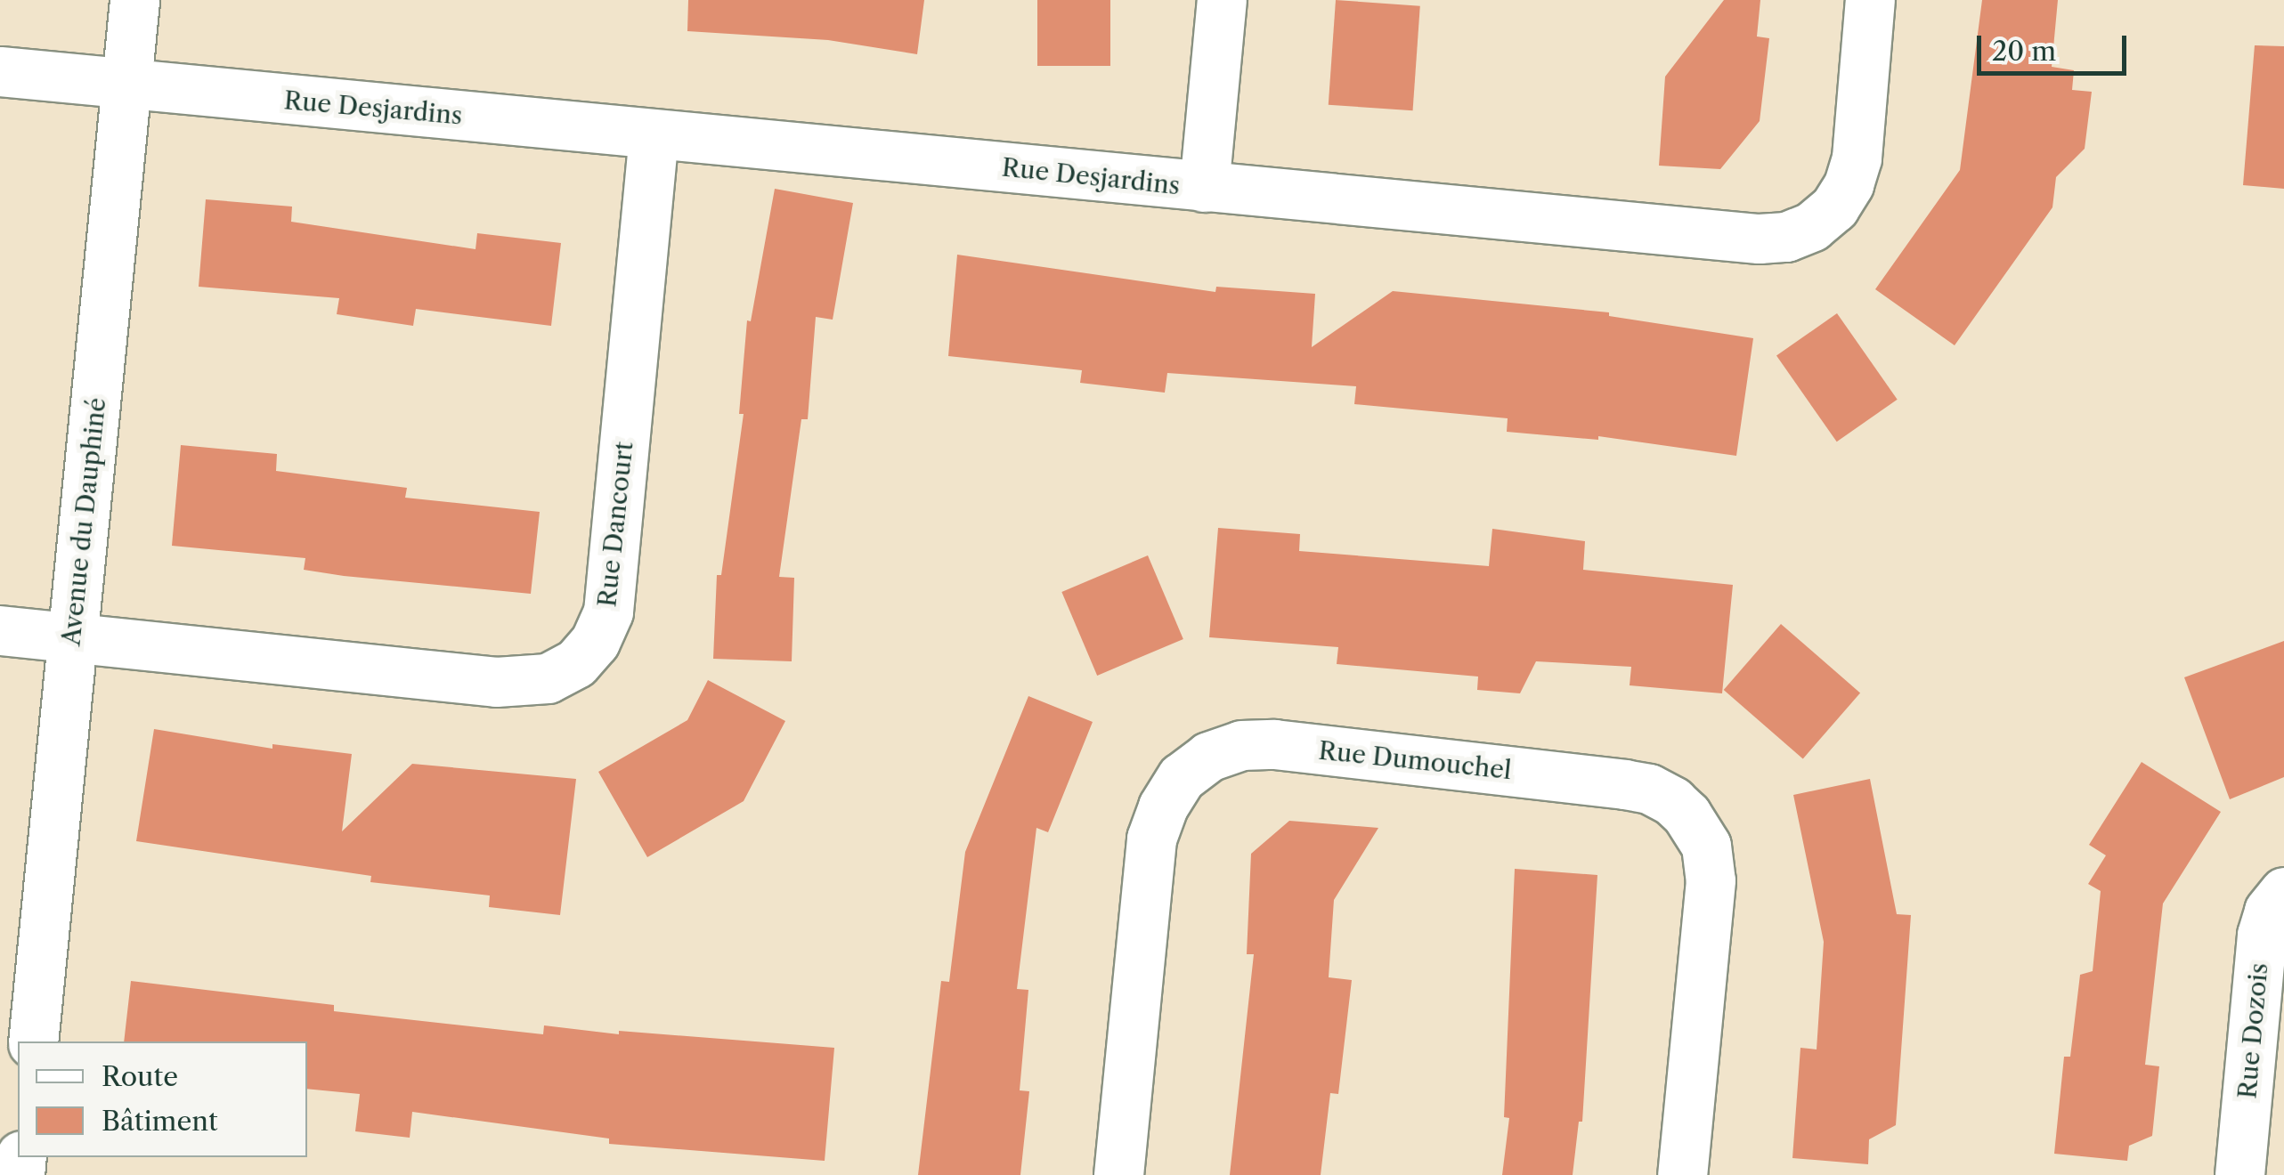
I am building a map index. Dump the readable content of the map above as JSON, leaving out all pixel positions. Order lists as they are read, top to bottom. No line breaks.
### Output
{"streets":{"street":["Rue Desjardins","Avenue du Dauphiné","Rue Dancourt","Rue Dumouchel","Rue Dozois"]},"crossings":[["Rue Desjardins","Avenue du Dauphiné"],["Rue Desjardins","Rue Dancourt"],["Avenue du Dauphiné","Rue Dancourt"]],"legend":["Route","Bâtiment"],"scale_bar":"20 m"}
